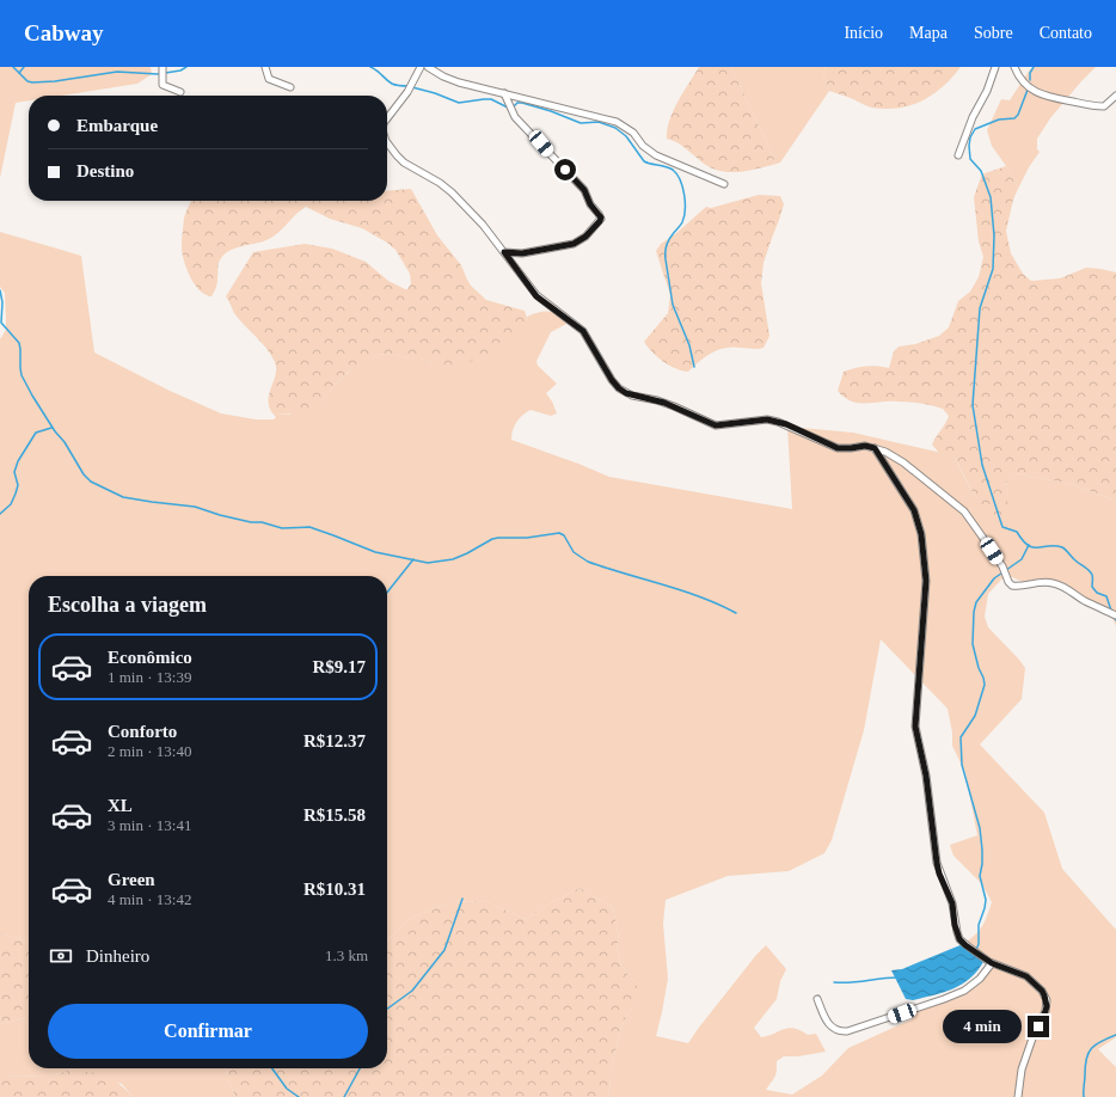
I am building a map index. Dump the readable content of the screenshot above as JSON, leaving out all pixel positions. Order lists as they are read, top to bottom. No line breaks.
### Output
{"page":{"header":"Cabway","nav":["Início","Mapa","Sobre","Contato"],"banner":["Embarque","Destino"],"heading":"Escolha a viagem","list":[{"name":"Econômico","note":"1 min · 13:39","value":"R$9.17"},{"name":"Conforto","note":"2 min · 13:40","value":"R$12.37"},{"name":"XL","note":"3 min · 13:41","value":"R$15.58"},{"name":"Green","note":"4 min · 13:42","value":"R$10.31"}],"pay":["Dinheiro","1.3 km"],"buttons":"Confirmar","bubble":"4 min"}}
